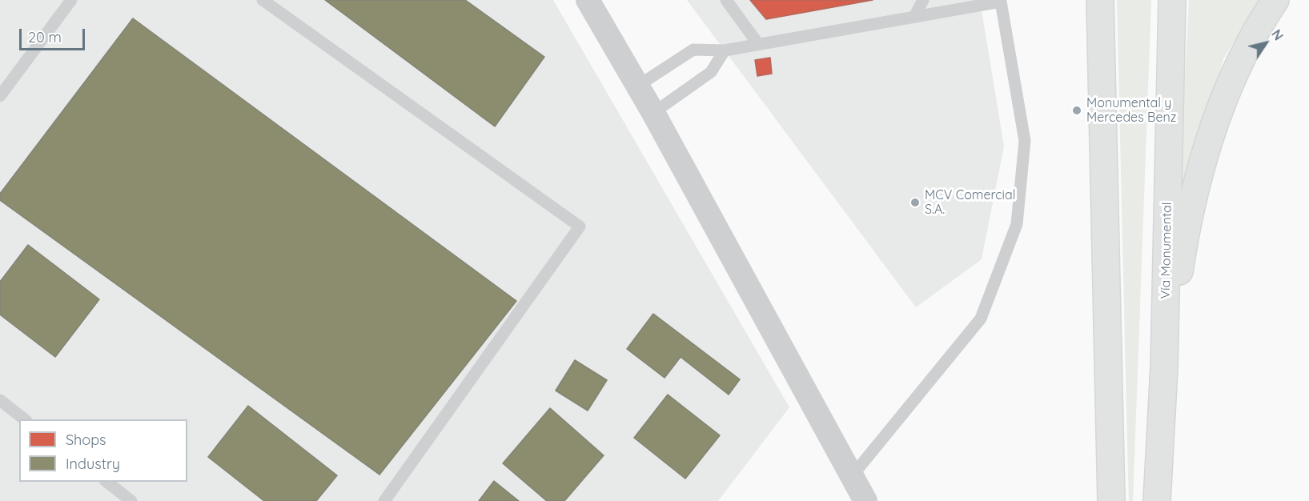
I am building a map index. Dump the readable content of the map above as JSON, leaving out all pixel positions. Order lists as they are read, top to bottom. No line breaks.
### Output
{"streets":{"highway":["Vía Monumental"]},"places":["Monumental y Mercedes Benz","MCV Comercial S.A."],"legend":["Shops","Industry"],"scale_bar":"20 m","north":"top right"}
